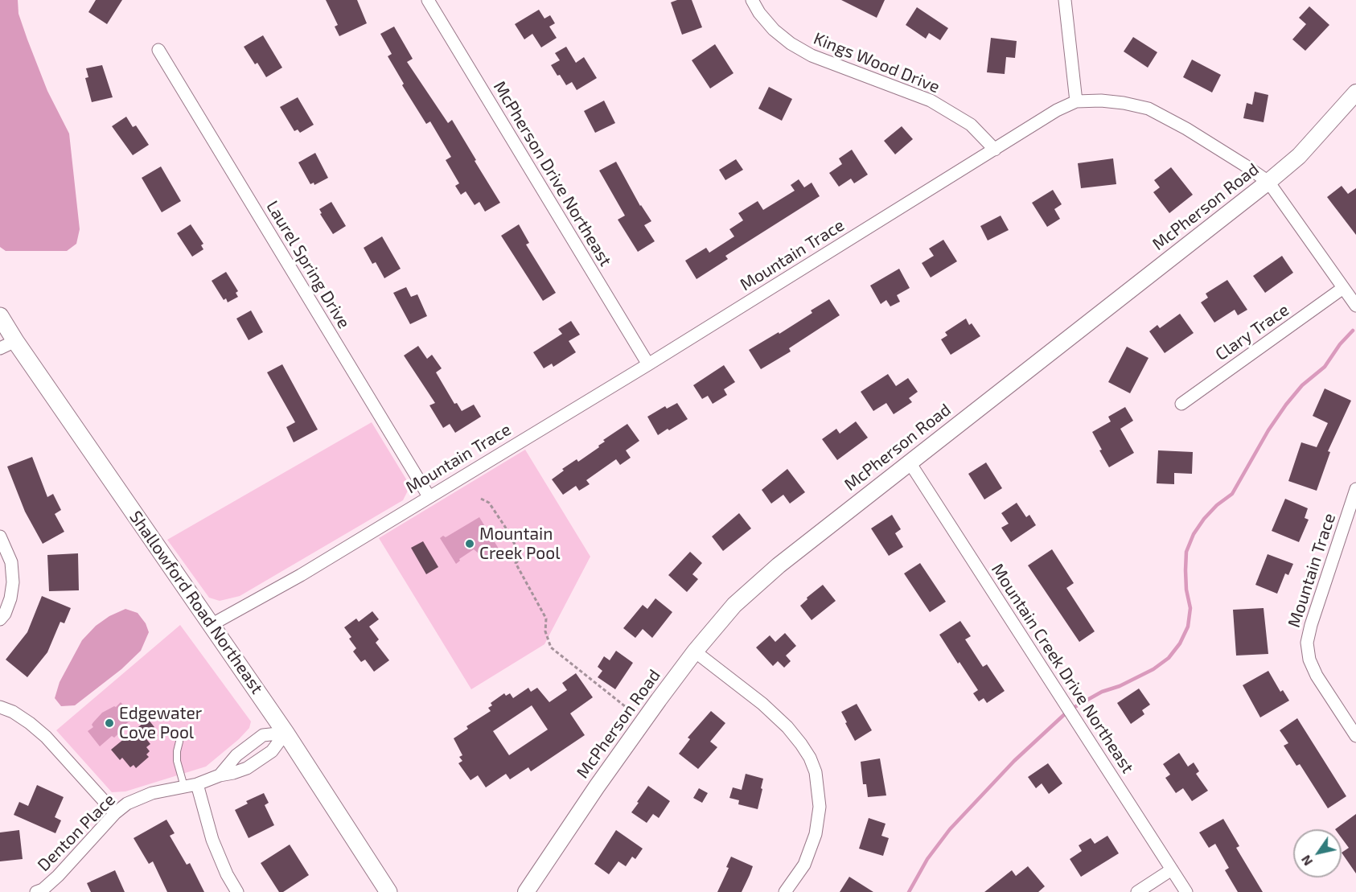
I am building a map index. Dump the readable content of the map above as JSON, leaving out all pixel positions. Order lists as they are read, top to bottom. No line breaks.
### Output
{"streets":{"main road":["Shallowford Road Northeast"],"street":["Kings Wood Drive","McPherson Drive Northeast","McPherson Road","Mountain Trace","Laurel Spring Drive","Clary Trace","Mountain Creek Drive Northeast","Denton Place"]},"crossings":[["Kings Wood Drive","Mountain Trace"],["McPherson Drive Northeast","Mountain Trace"],["McPherson Road","Mountain Trace"],["McPherson Road","Mountain Creek Drive Northeast"],["Mountain Trace","Laurel Spring Drive"],["Mountain Trace","Clary Trace"],["Mountain Trace","Shallowford Road Northeast"],["Shallowford Road Northeast","Denton Place"]],"places":["Mountain Creek Pool","Edgewater Cove Pool"],"north":"bottom left"}
